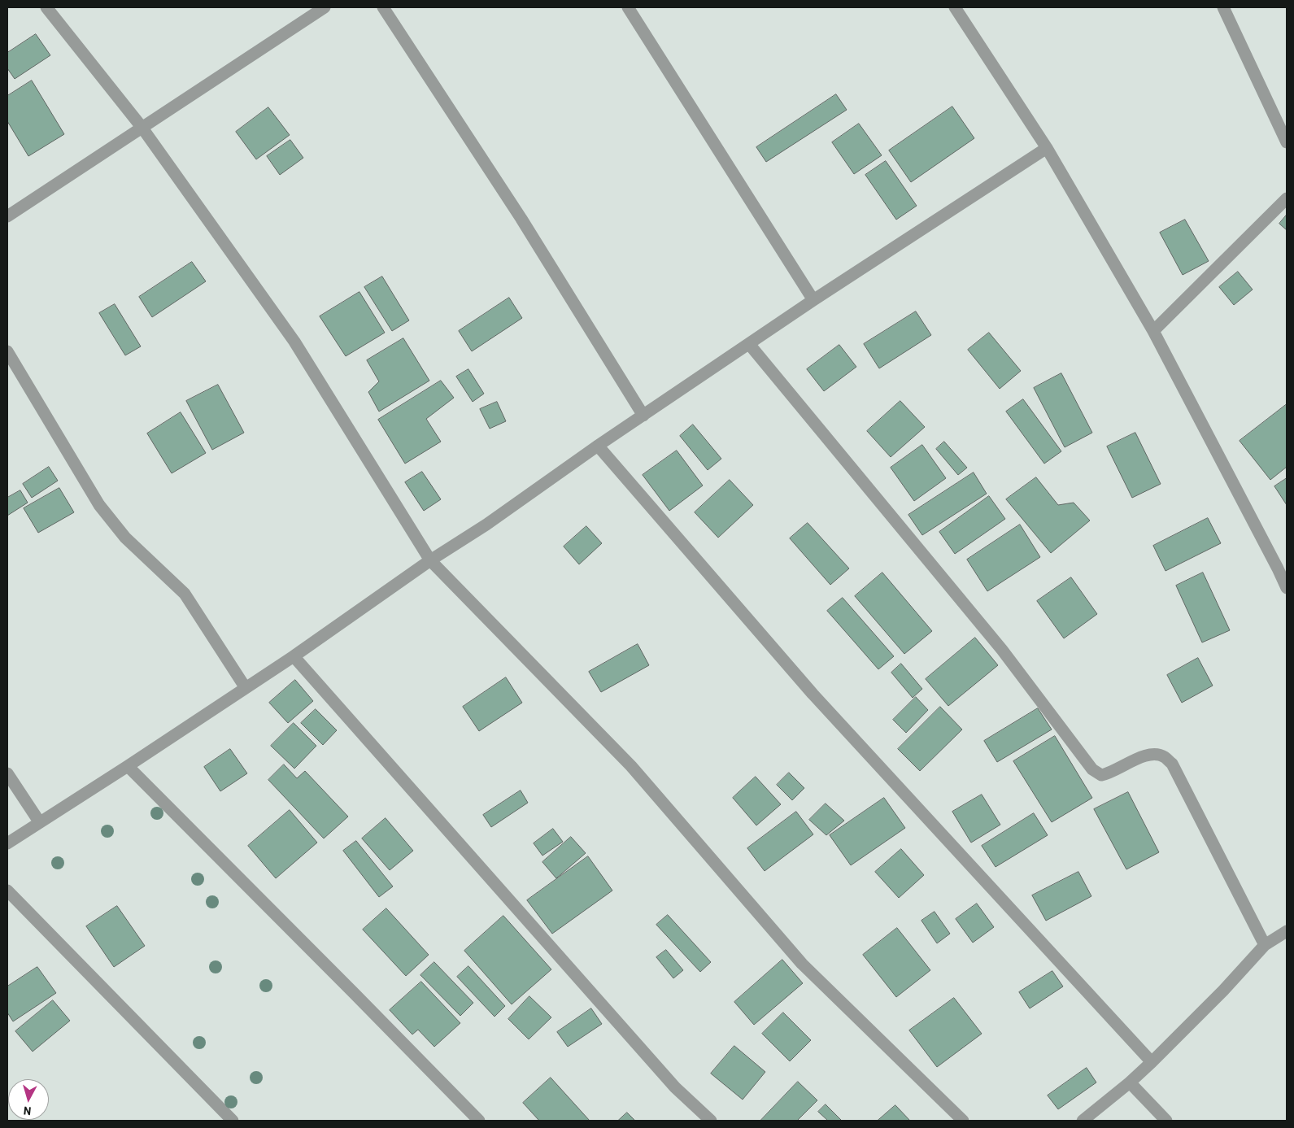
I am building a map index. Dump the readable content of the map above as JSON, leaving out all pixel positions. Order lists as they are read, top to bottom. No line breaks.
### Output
{"north":"bottom"}
